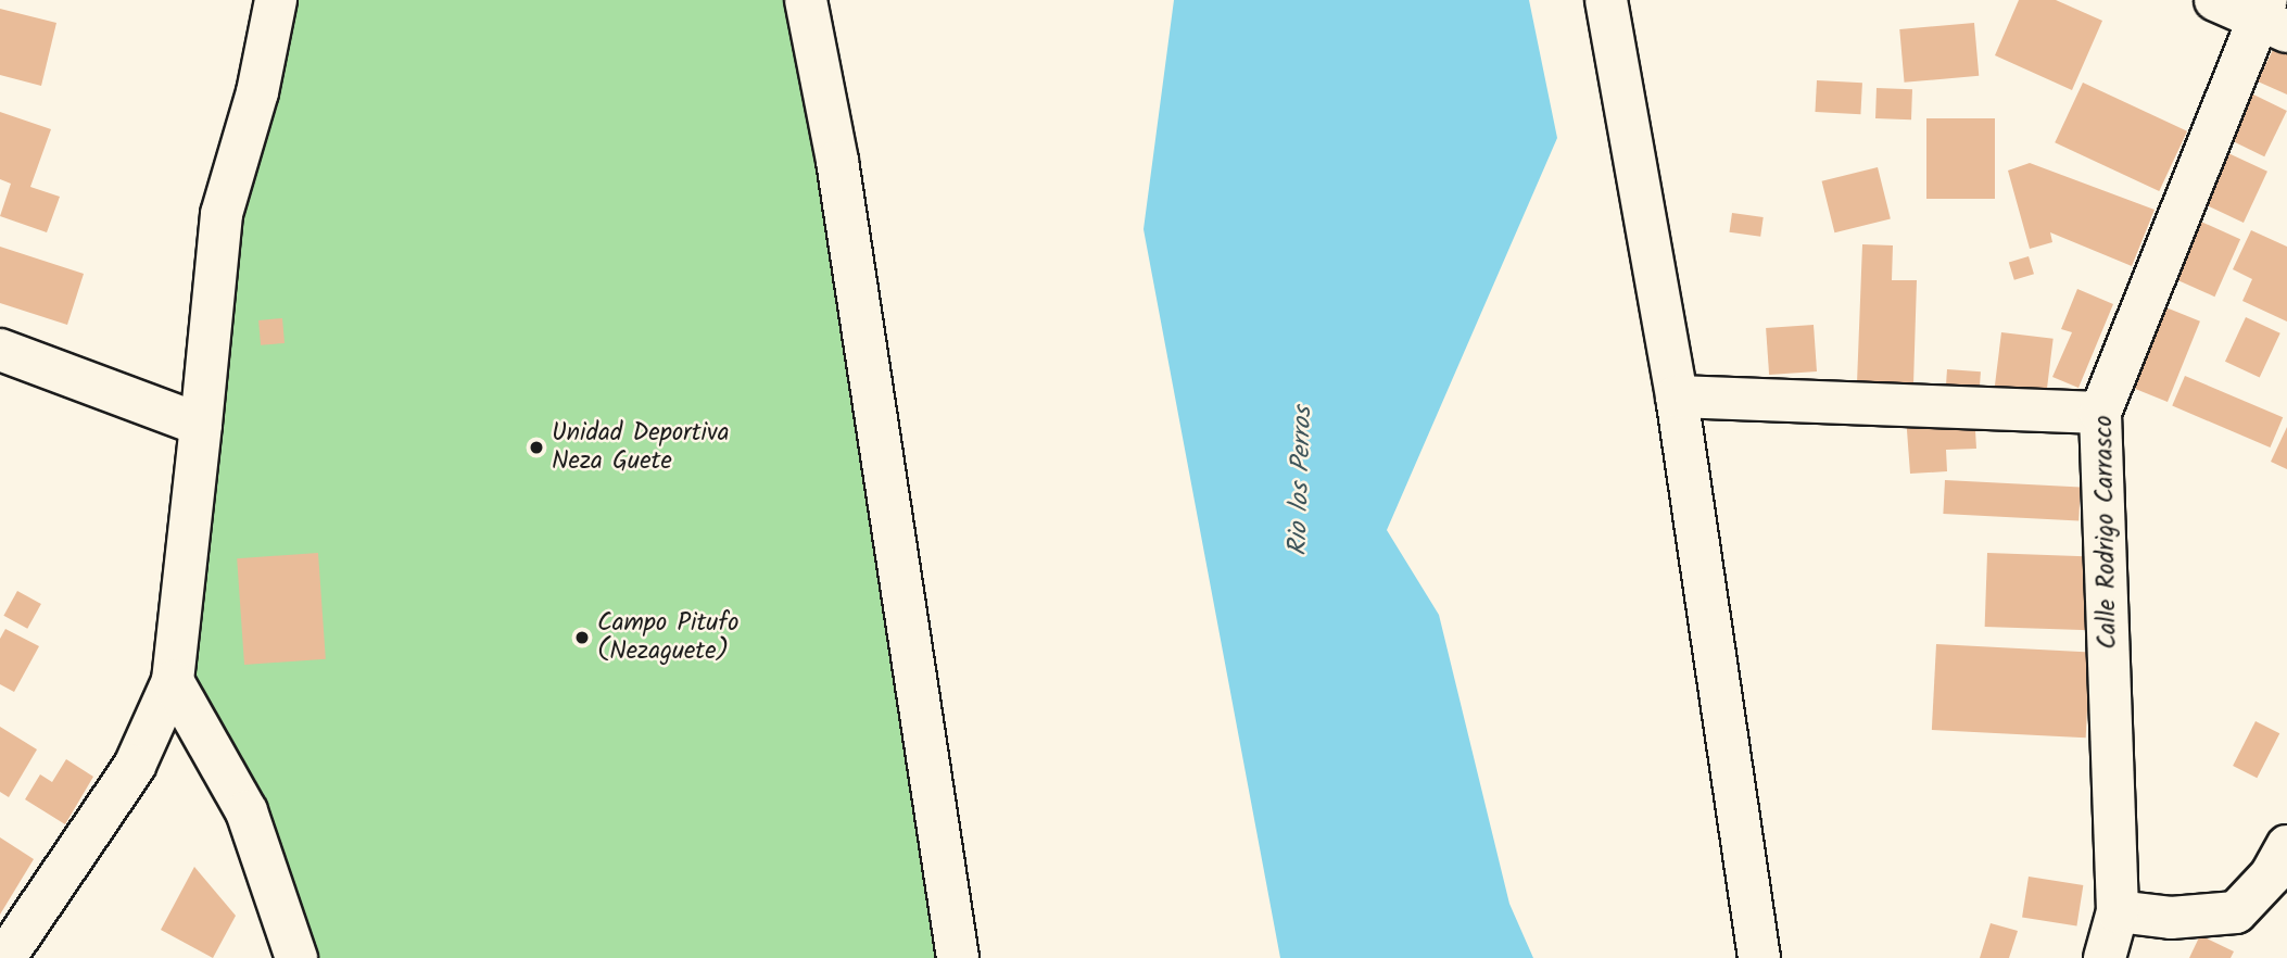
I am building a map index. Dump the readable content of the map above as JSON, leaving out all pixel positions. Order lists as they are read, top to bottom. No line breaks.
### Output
{"streets":{"street":["Calle Rodrigo Carrasco"]},"water":["Rio los Perros"],"places":["Unidad Deportiva Neza Guete","Campo Pitufo (Nezaguete)"]}
